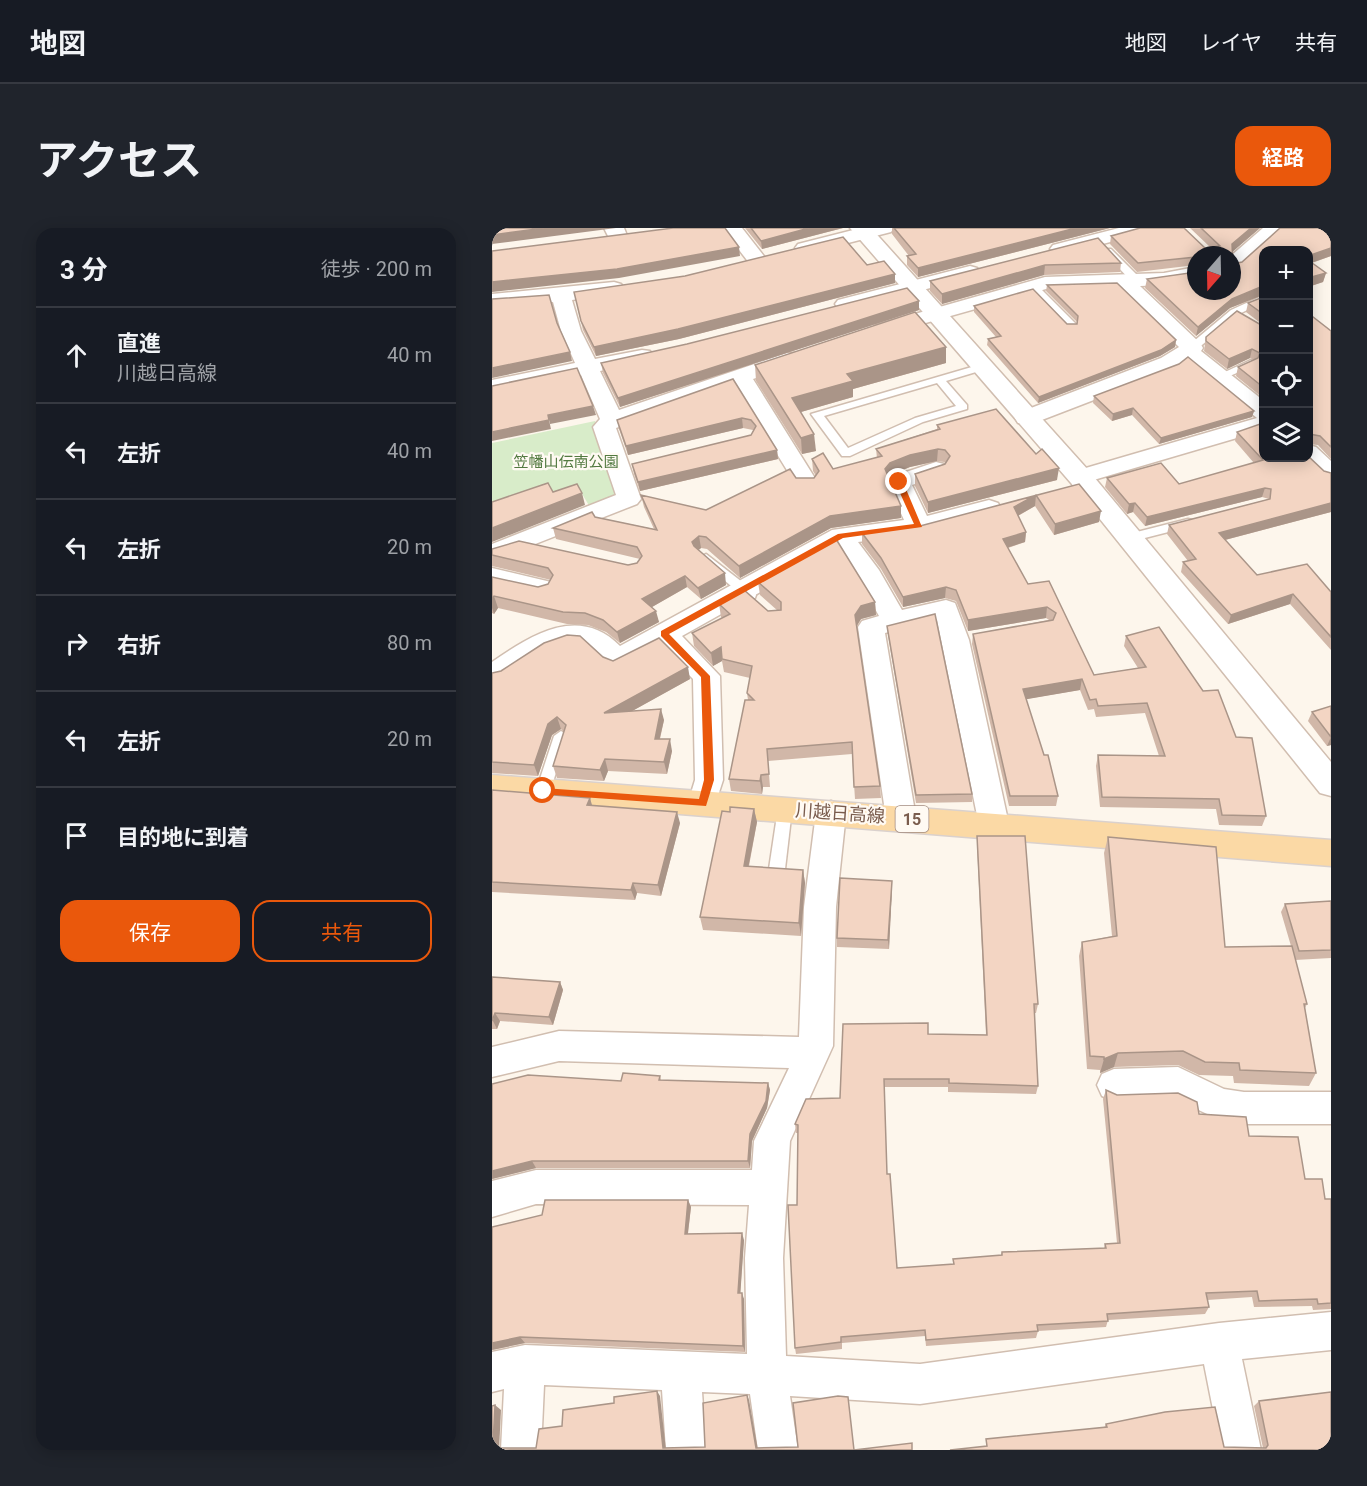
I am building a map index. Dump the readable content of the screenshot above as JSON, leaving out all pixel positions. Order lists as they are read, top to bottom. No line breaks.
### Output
{"streets":{"main road":["川越日高線","15"]},"parks":["笠幡山伝南公園"],"north":"bottom","page":{"header":"地図","nav":["地図","レイヤ","共有"],"title":"アクセス","buttons":["経路",["保存","共有"]],"heading":["3 分","徒歩 · 200 m"],"map_buttons":["+","−"],"list":[["直進","川越日高線","40 m"],["左折","40 m"],["左折","20 m"],["右折","80 m"],["左折","20 m"],"目的地に到着"]}}
